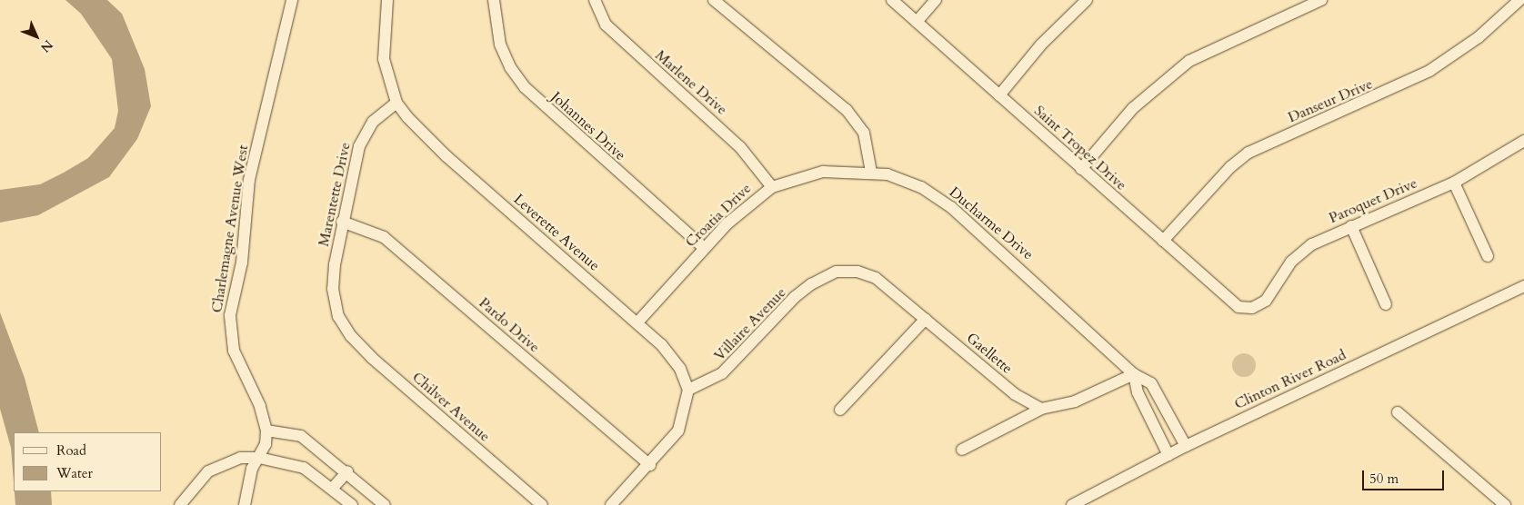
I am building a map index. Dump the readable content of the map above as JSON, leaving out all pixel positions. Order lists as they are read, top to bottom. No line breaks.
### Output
{"streets":{"street":["Marlene Drive","Danseur Drive","Johannes Drive","Saint Tropez Drive","Marentette Drive","Paroquet Drive","Croatia Drive","Ducharme Drive","Charlemagne Avenue West","Leverette Avenue","Villaire Avenue","Pardo Drive","Gaellette","Clinton River Road","Chilver Avenue"]},"crossings":[["Marlene Drive","Croatia Drive"],["Danseur Drive","Saint Tropez Drive"],["Johannes Drive","Croatia Drive"],["Saint Tropez Drive","Paroquet Drive"],["Marentette Drive","Leverette Avenue"],["Marentette Drive","Pardo Drive"],["Marentette Drive","Chilver Avenue"],["Croatia Drive","Ducharme Drive"],["Croatia Drive","Leverette Avenue"],["Ducharme Drive","Clinton River Road"],["Leverette Avenue","Villaire Avenue"],["Villaire Avenue","Gaellette"]],"legend":["Road","Water"],"scale_bar":"50 m","north":"bottom right"}
